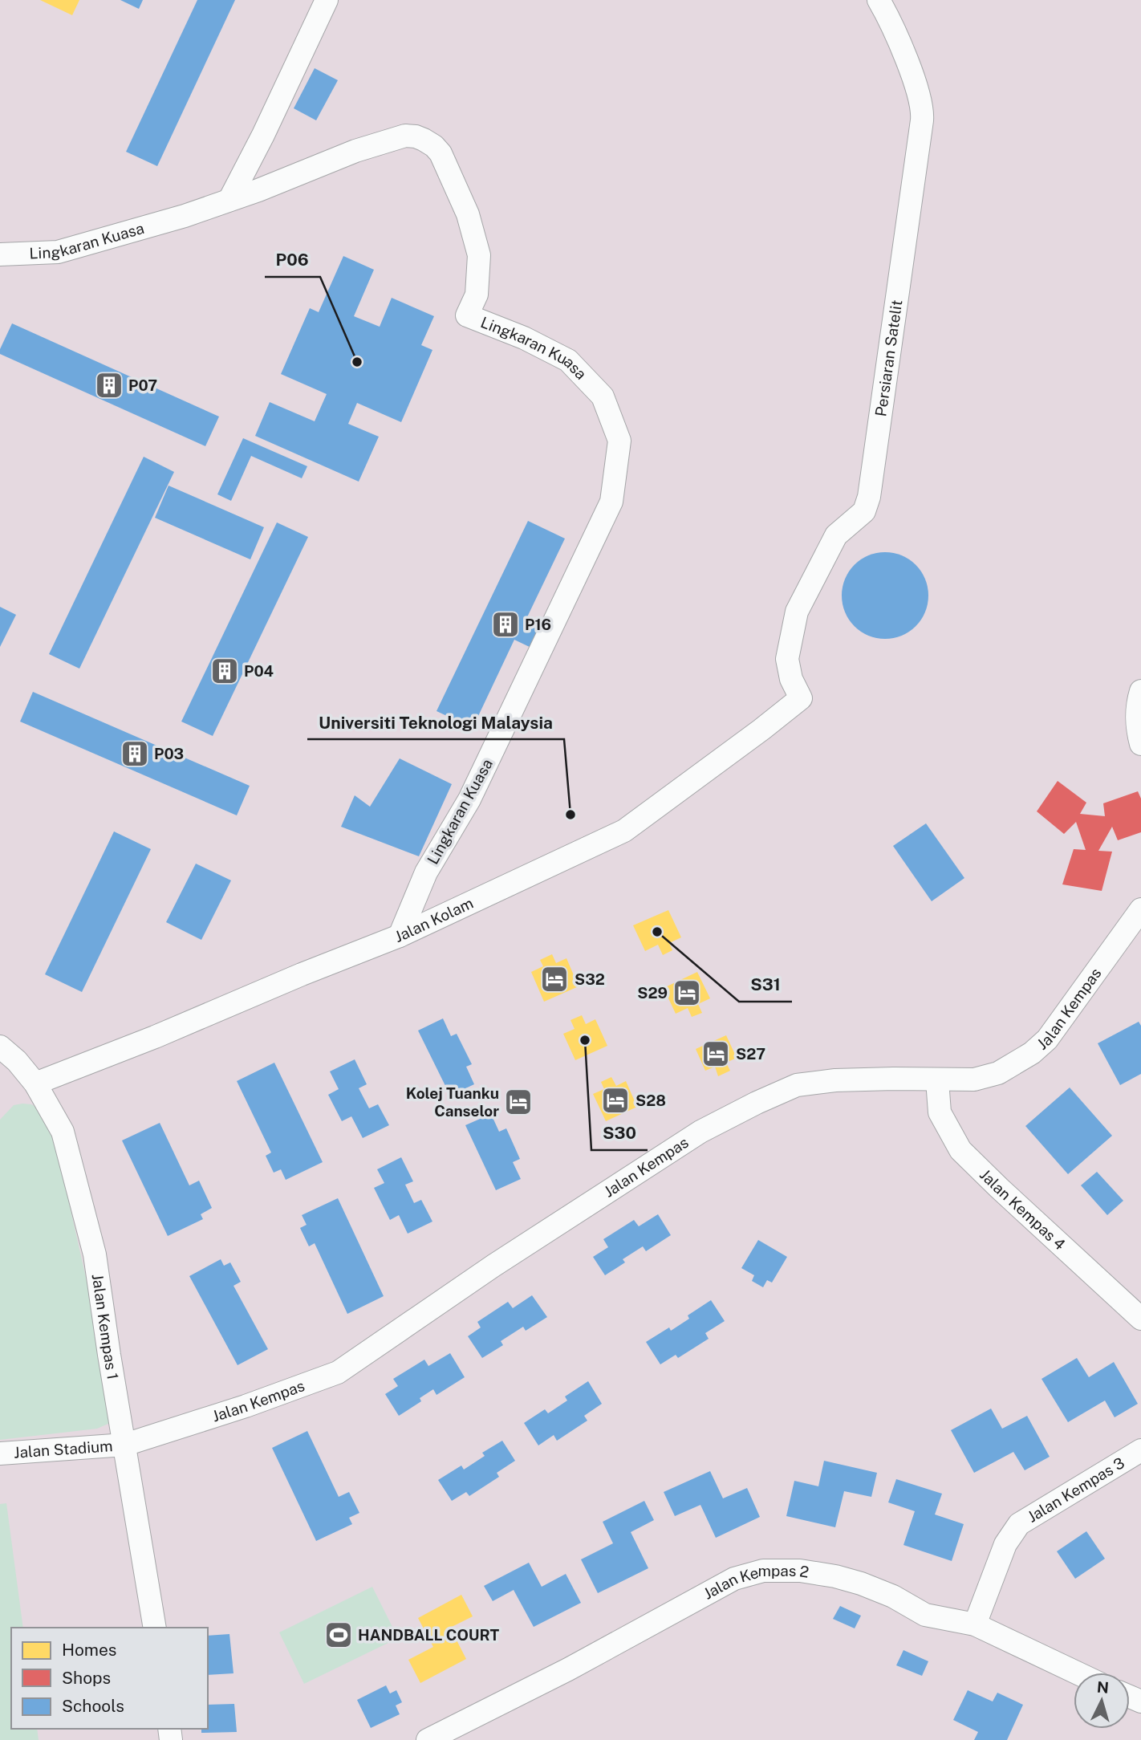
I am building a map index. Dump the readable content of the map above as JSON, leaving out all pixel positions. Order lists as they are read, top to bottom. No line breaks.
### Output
{"streets":{"street":["Lingkaran Kuasa","Persiaran Satelit","Jalan Kolam","Jalan Kempas","Jalan Kempas 4","Jalan Kempas 1","Jalan Stadium","Jalan Kempas 3","Jalan Kempas 2"]},"crossings":[["Lingkaran Kuasa","Jalan Kolam"],["Persiaran Satelit","Jalan Kolam"],["Jalan Kolam","Jalan Kempas 1"],["Jalan Kempas","Jalan Kempas 4"],["Jalan Kempas","Jalan Kempas 1"],["Jalan Kempas","Jalan Stadium"],["Jalan Kempas 1","Jalan Stadium"],["Jalan Kempas 3","Jalan Kempas 2"]],"places":{"other":["P06","Universiti Teknologi Malaysia","S31","S30"],"building":["P07","P16","P04","P03"],"hotel":["S32","S29","S27","S28","Kolej Tuanku Canselor"],"sports":["HANDBALL COURT"]},"legend":["Homes","Shops","Schools"],"north":"top"}
